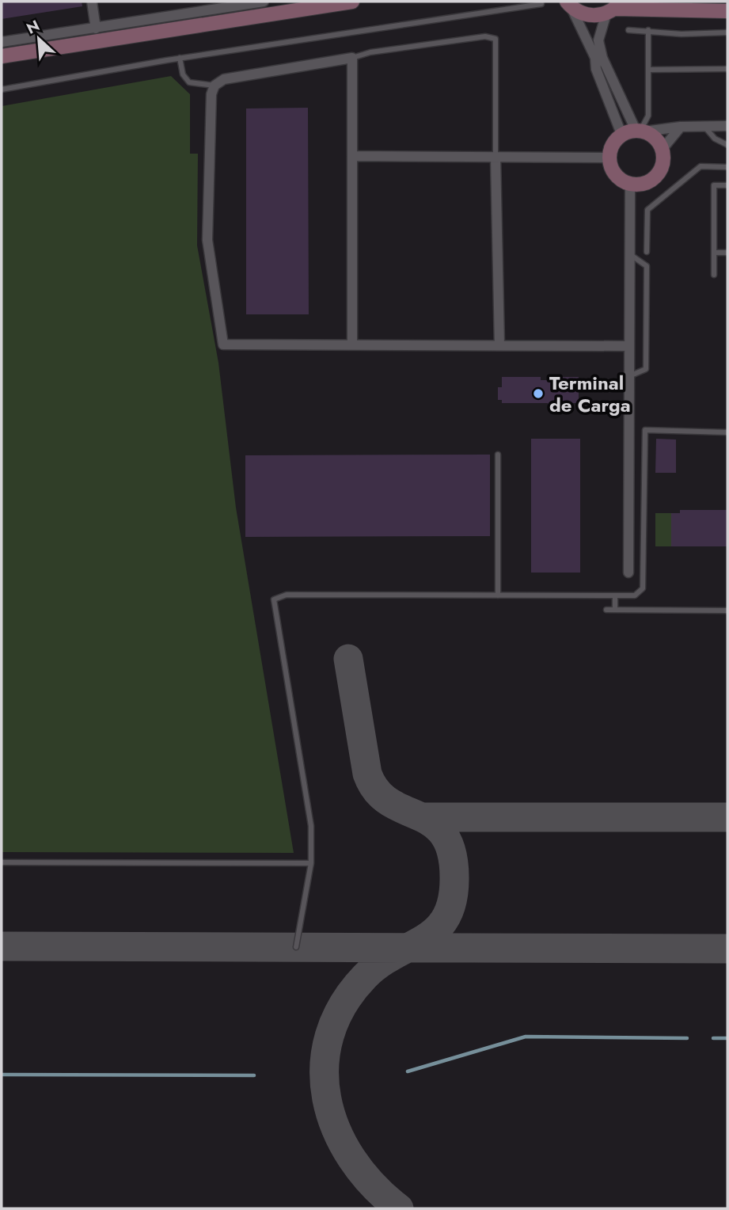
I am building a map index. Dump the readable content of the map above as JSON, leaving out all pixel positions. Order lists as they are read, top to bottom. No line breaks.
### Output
{"places":["Terminal de Carga"],"north":"top left"}
